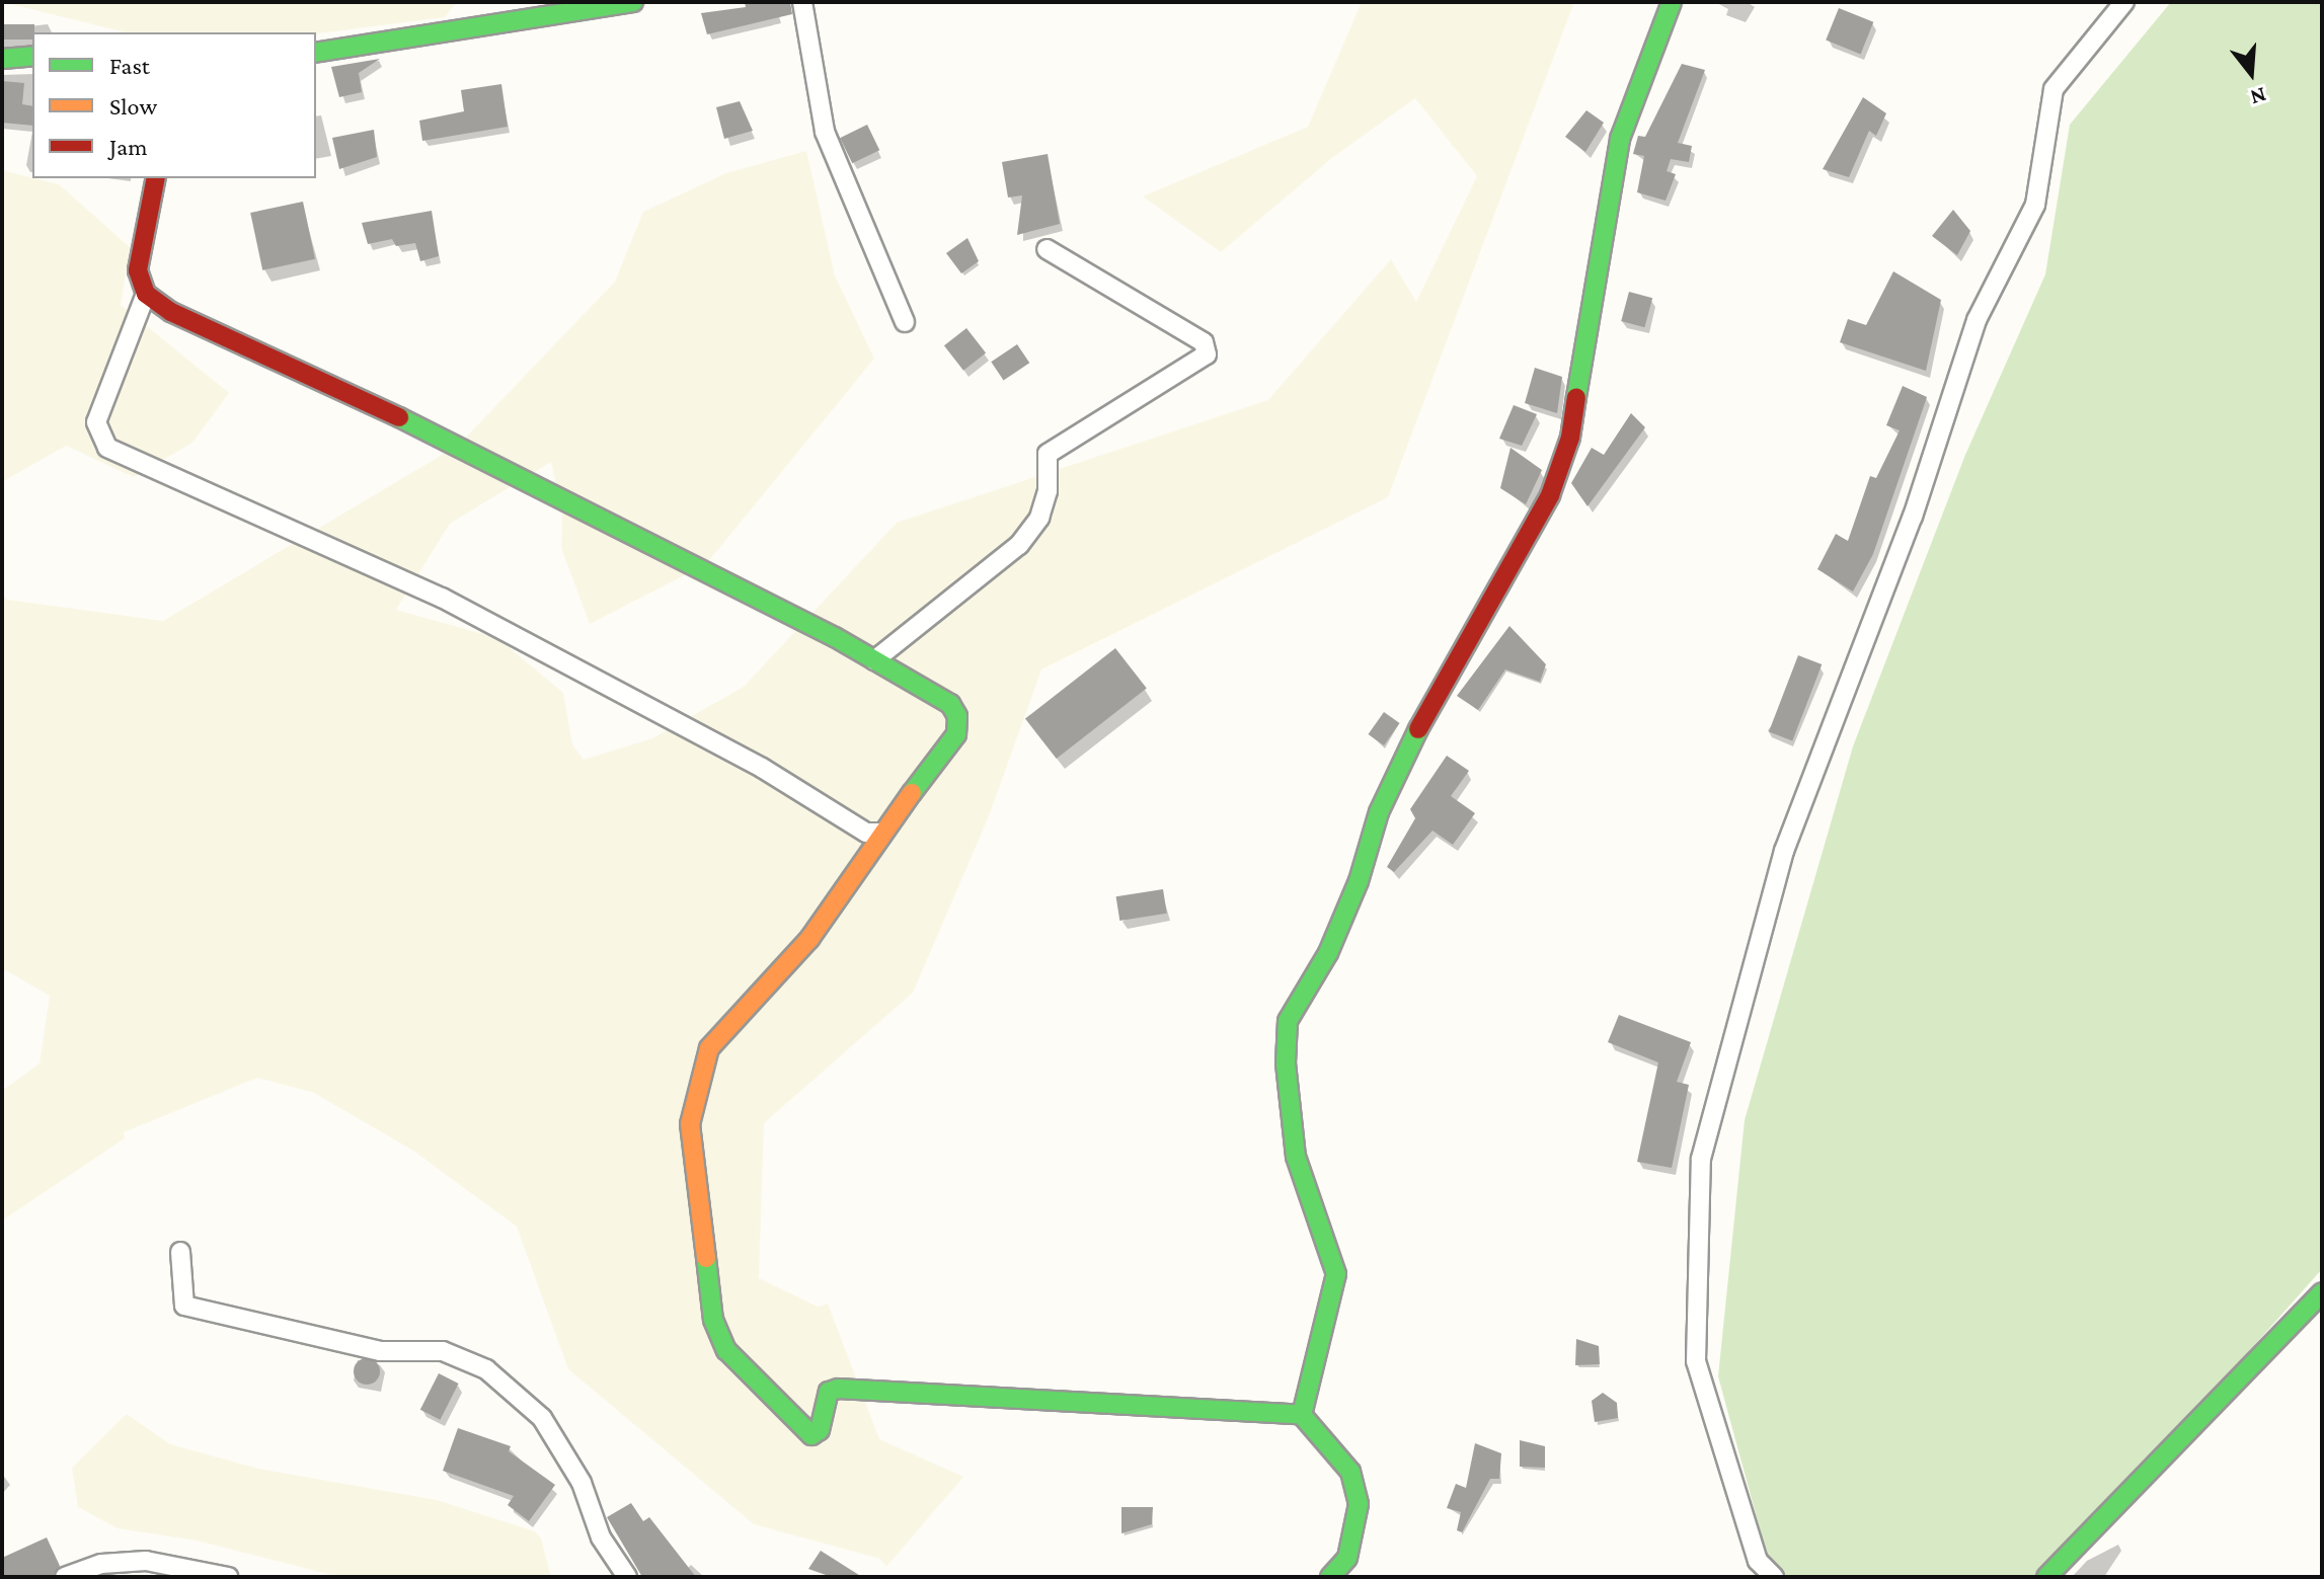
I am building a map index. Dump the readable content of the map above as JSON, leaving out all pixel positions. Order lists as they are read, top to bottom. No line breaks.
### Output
{"legend":["Fast","Slow","Jam"],"north":"bottom"}
